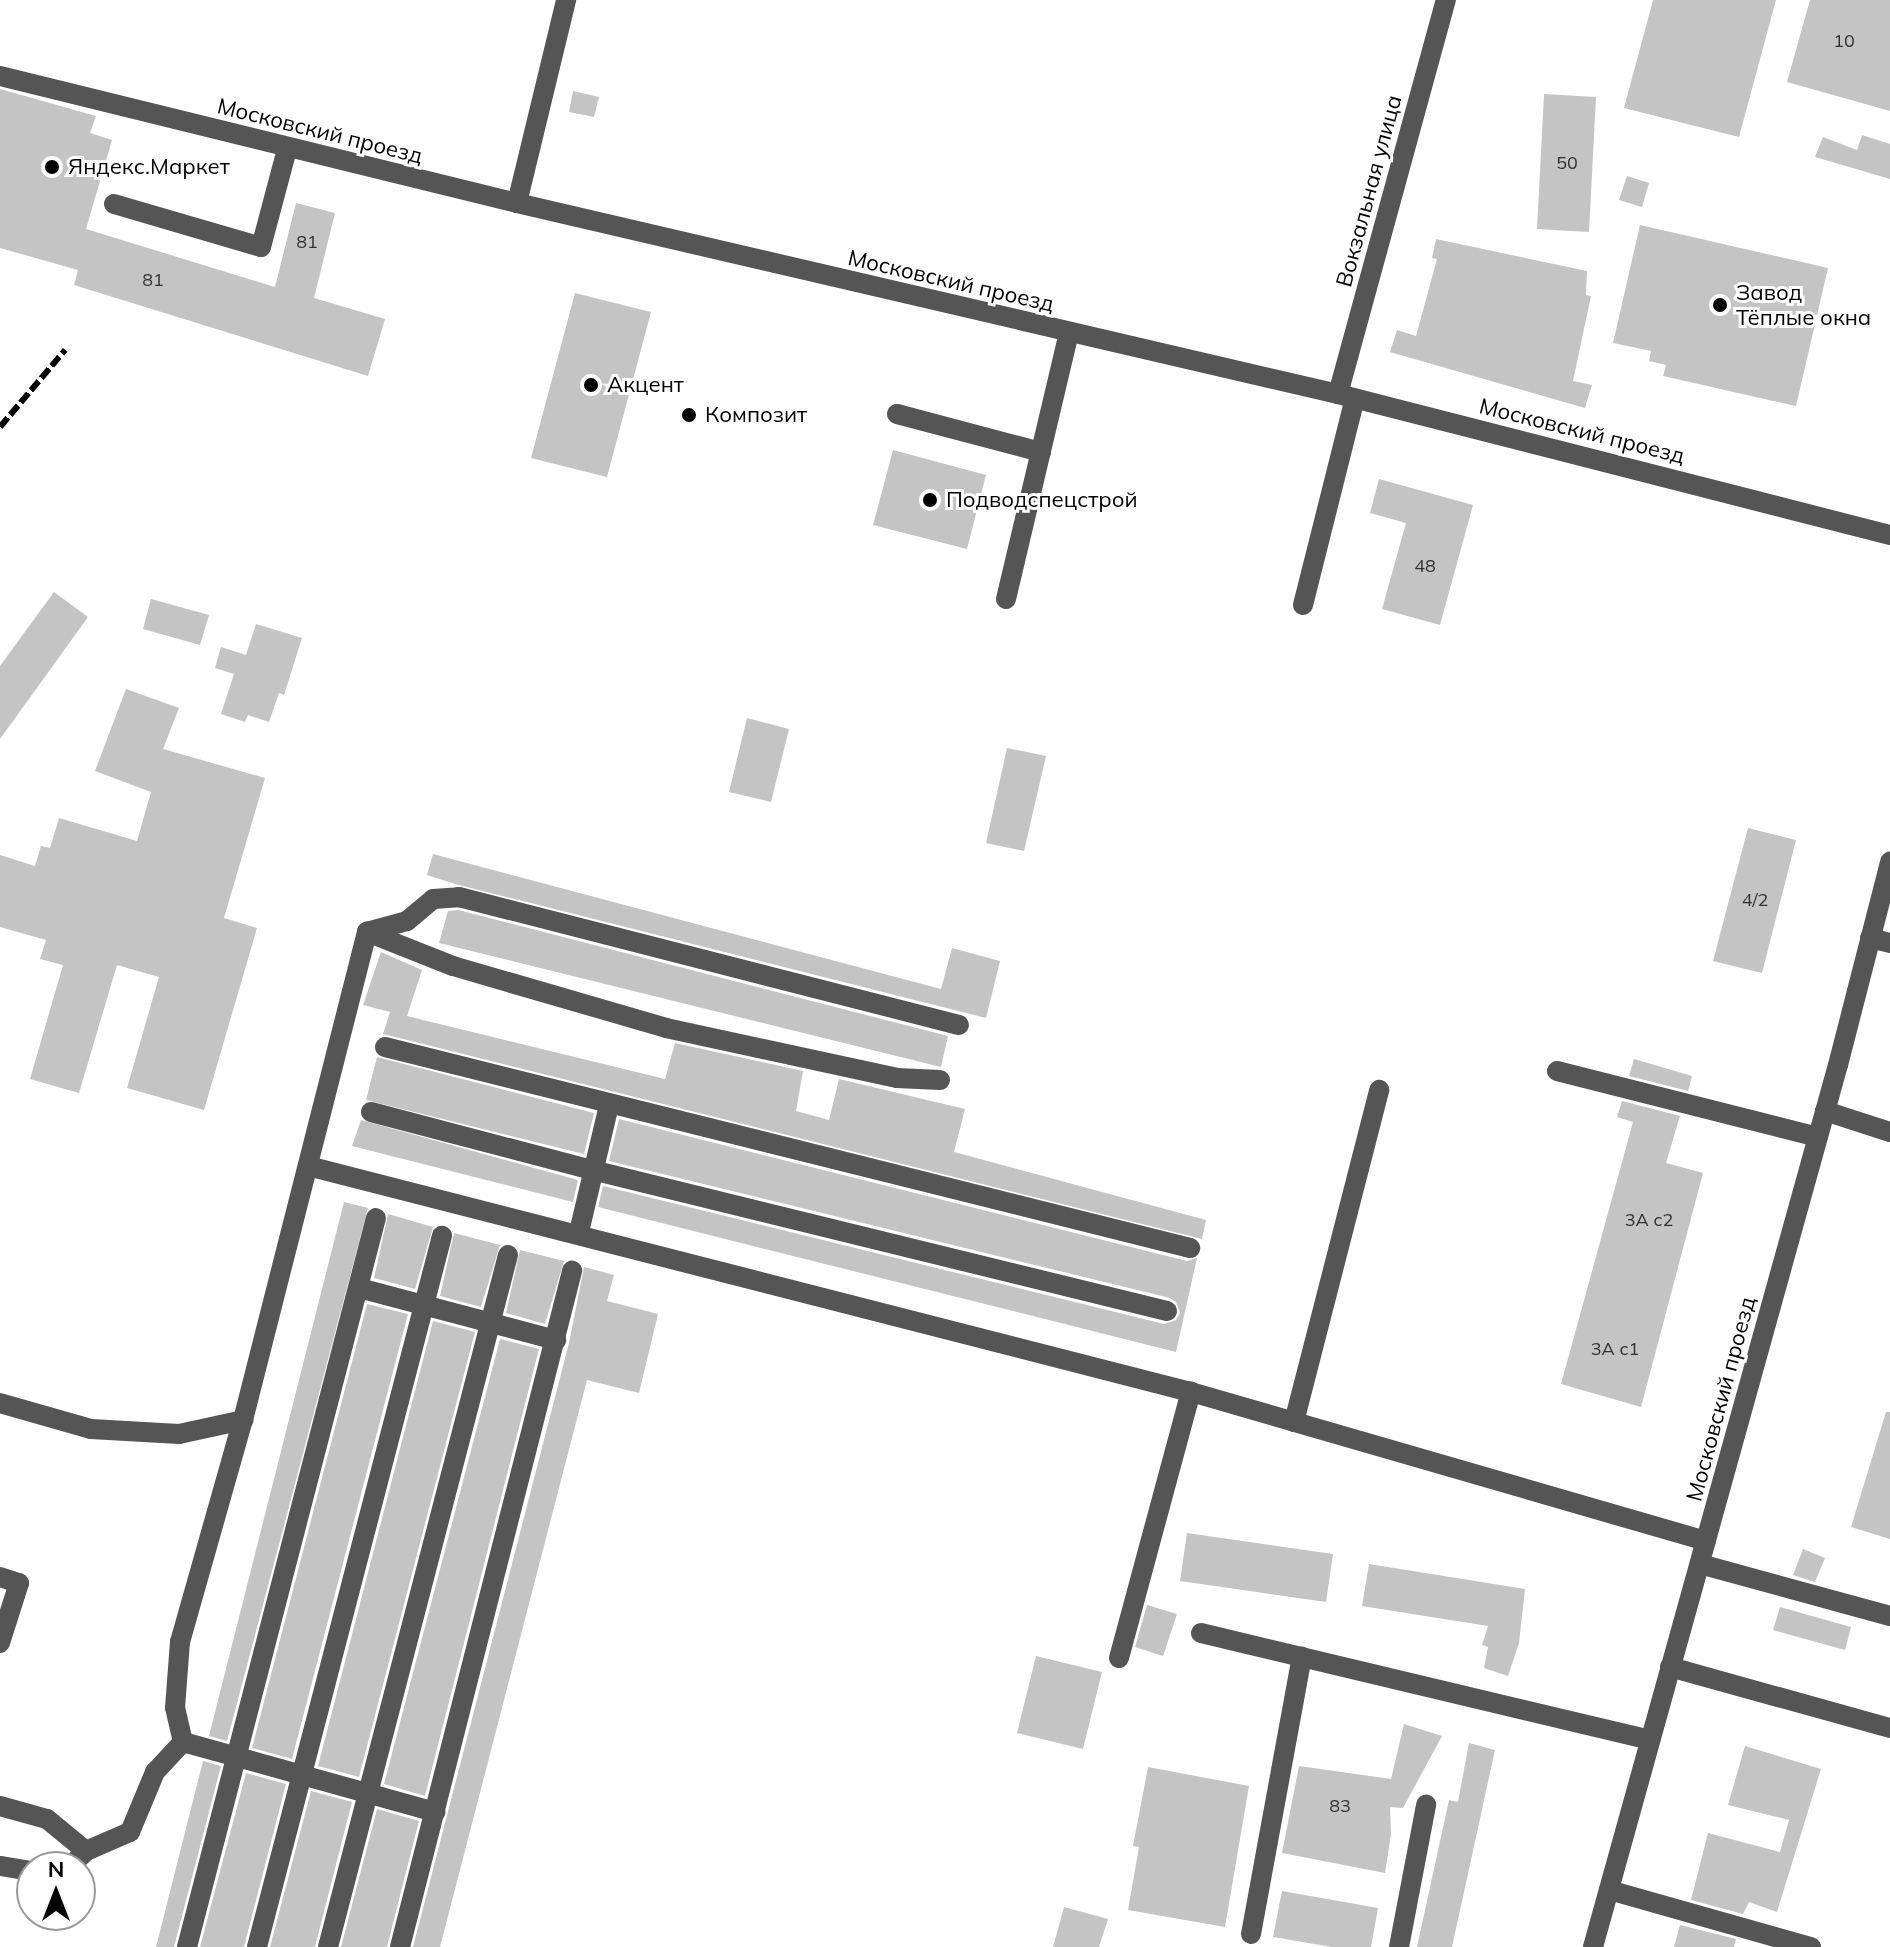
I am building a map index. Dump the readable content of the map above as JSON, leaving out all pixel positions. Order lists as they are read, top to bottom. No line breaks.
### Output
{"streets":{"street":["Московский проезд","Вокзальная улица"]},"crossings":[["Московский проезд","Вокзальная улица"]],"places":["Яндекс.Маркет","Завод Тёплые окна","Акцент","Композит","Подводспецстрой"],"house_numbers":["10","50","81","81","48","4/2","3А с2","3А с1","83"],"north":"top"}
